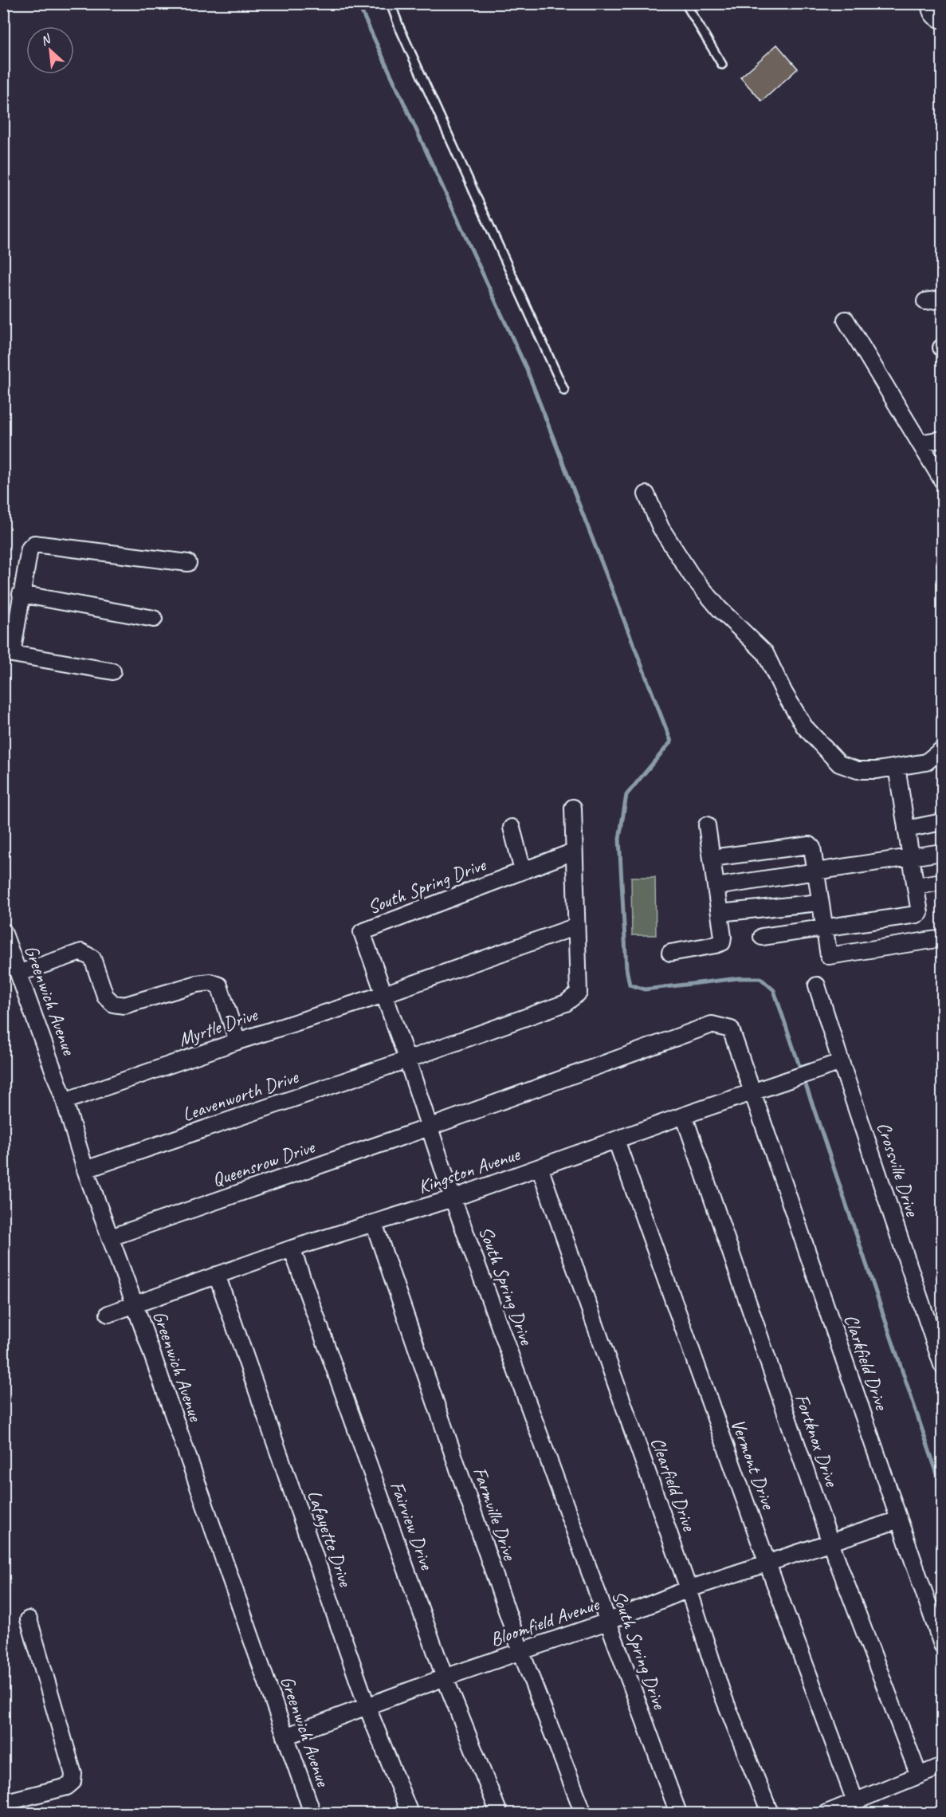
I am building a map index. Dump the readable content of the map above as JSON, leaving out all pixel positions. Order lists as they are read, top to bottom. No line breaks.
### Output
{"streets":{"street":["South Spring Drive","Greenwich Avenue","Myrtle Drive","Leavenworth Drive","Queensrow Drive","Crossville Drive","Kingston Avenue","Clarkfield Drive","Fortknox Drive","Vermont Drive","Clearfield Drive","Farmville Drive","Fairview Drive","Lafayette Drive","Bloomfield Avenue"]},"crossings":[["South Spring Drive","Myrtle Drive"],["South Spring Drive","Leavenworth Drive"],["South Spring Drive","Queensrow Drive"],["South Spring Drive","Kingston Avenue"],["South Spring Drive","Clarkfield Drive"],["South Spring Drive","Bloomfield Avenue"],["Greenwich Avenue","Myrtle Drive"],["Greenwich Avenue","Leavenworth Drive"],["Greenwich Avenue","Queensrow Drive"],["Greenwich Avenue","Kingston Avenue"],["Greenwich Avenue","Bloomfield Avenue"],["Myrtle Drive","Leavenworth Drive"],["Queensrow Drive","Clarkfield Drive"],["Crossville Drive","Kingston Avenue"],["Kingston Avenue","Clarkfield Drive"],["Kingston Avenue","Fortknox Drive"],["Kingston Avenue","Vermont Drive"],["Kingston Avenue","Clearfield Drive"],["Kingston Avenue","Farmville Drive"],["Kingston Avenue","Fairview Drive"],["Kingston Avenue","Lafayette Drive"],["Clarkfield Drive","Bloomfield Avenue"],["Fortknox Drive","Bloomfield Avenue"],["Vermont Drive","Bloomfield Avenue"],["Clearfield Drive","Bloomfield Avenue"],["Farmville Drive","Bloomfield Avenue"],["Fairview Drive","Bloomfield Avenue"],["Lafayette Drive","Bloomfield Avenue"]],"north":"top left"}
